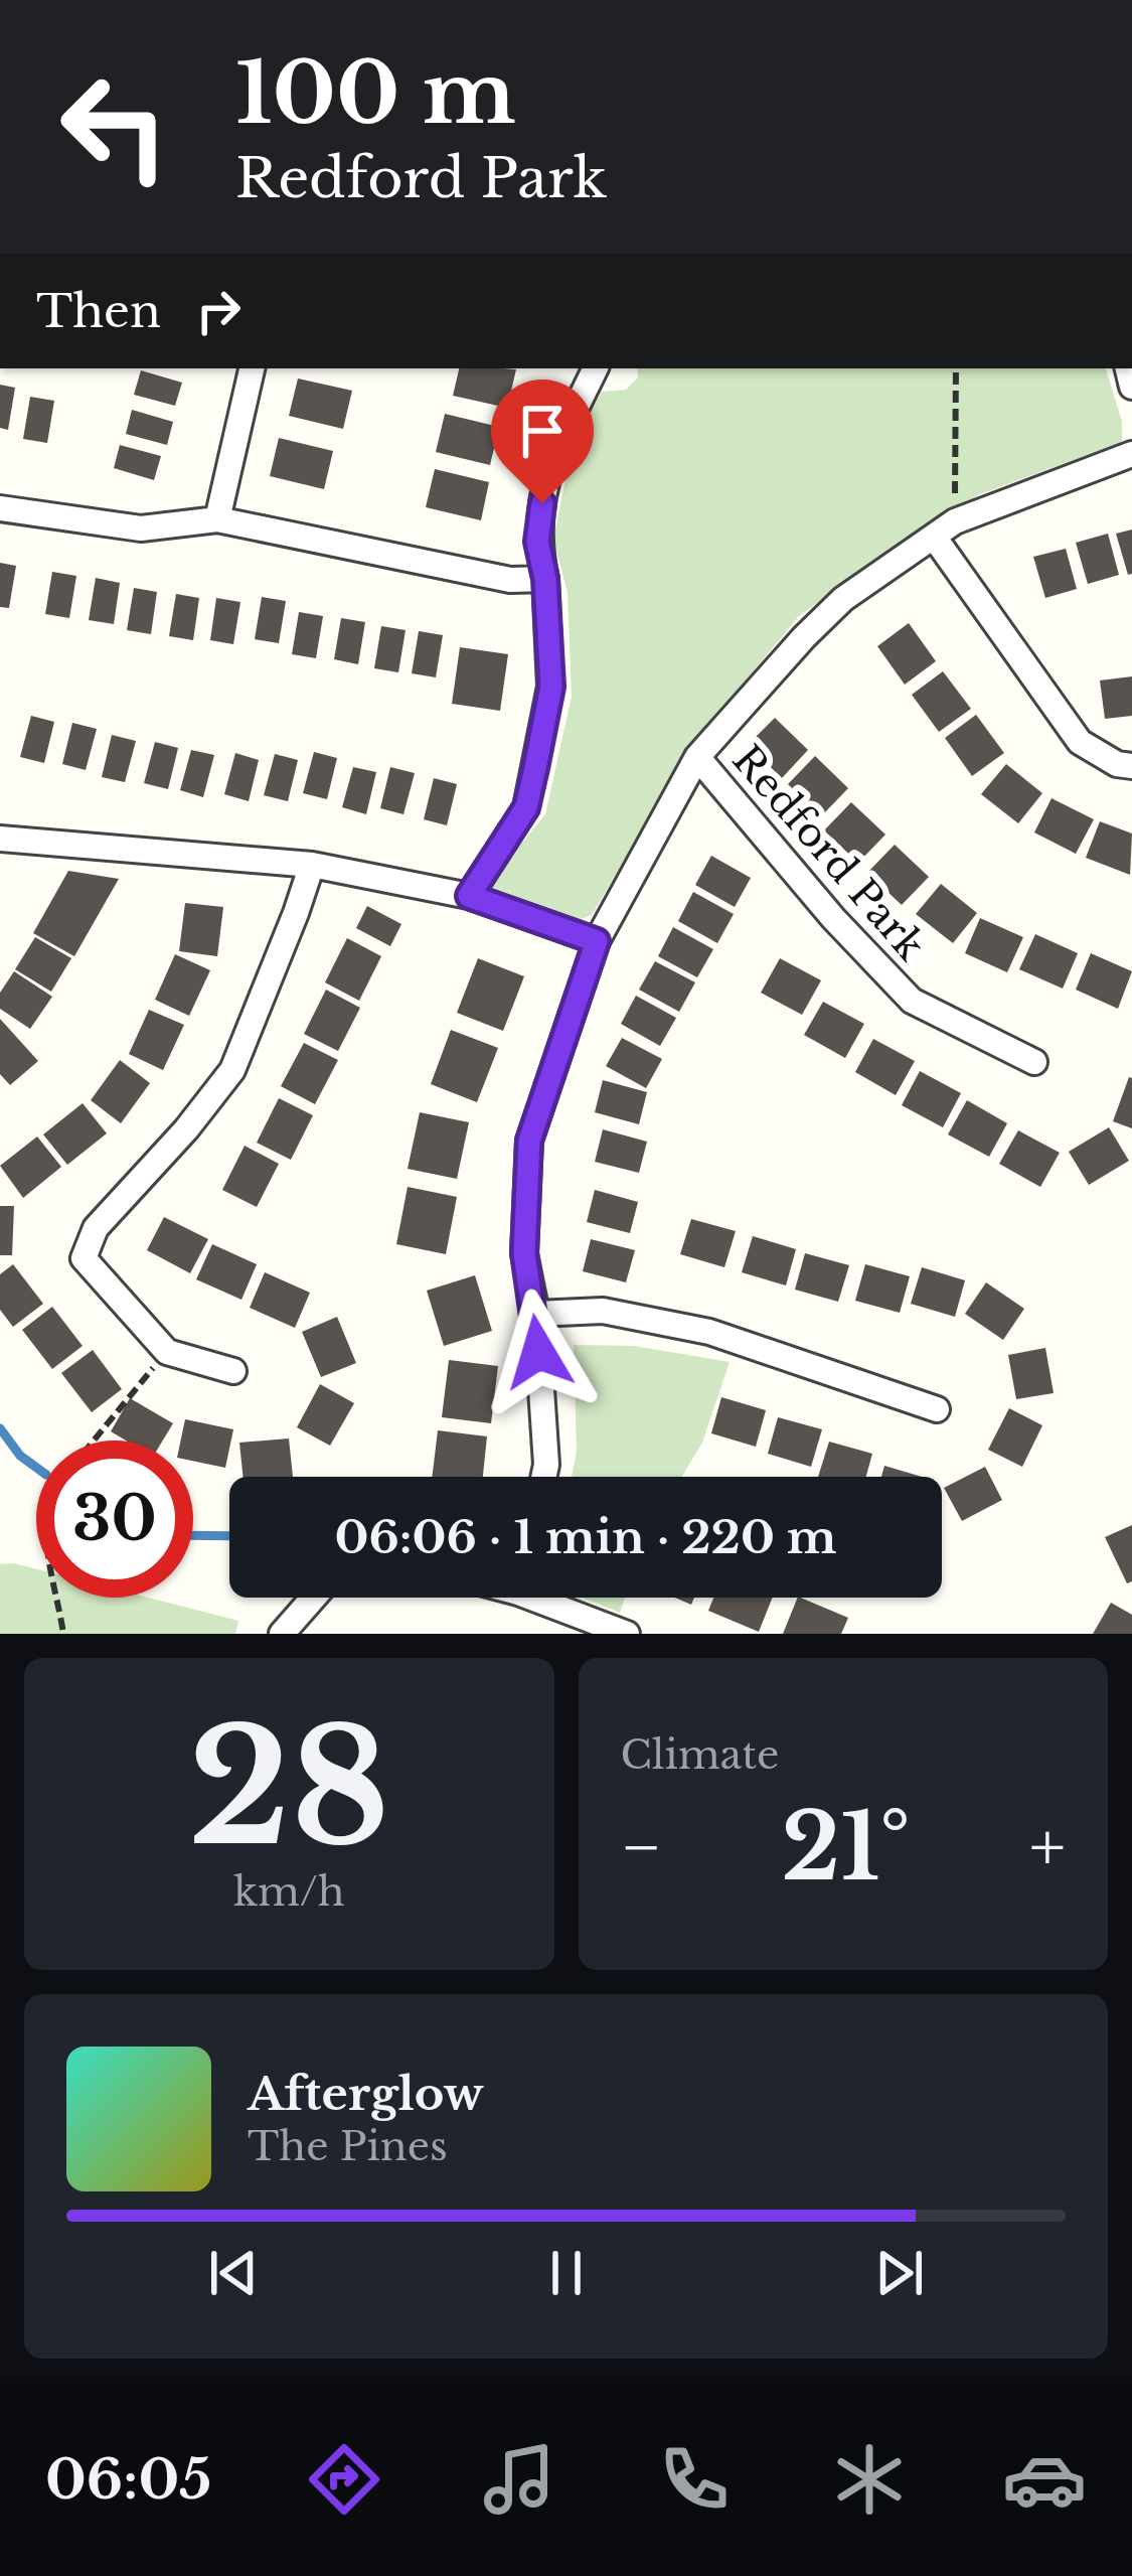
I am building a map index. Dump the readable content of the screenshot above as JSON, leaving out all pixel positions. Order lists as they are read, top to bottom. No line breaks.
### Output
{"streets":{"street":["Redford Park"]},"page":{"turn":["100 m","Redford Park"],"then":"Then","limit":"30","trip":"06:06 · 1 min · 220 m","tile":[["28","km/h"],"Climate"],"heat":["−","21°","+"],"song":["Afterglow","The Pines"],"tabs":"06:05"}}
